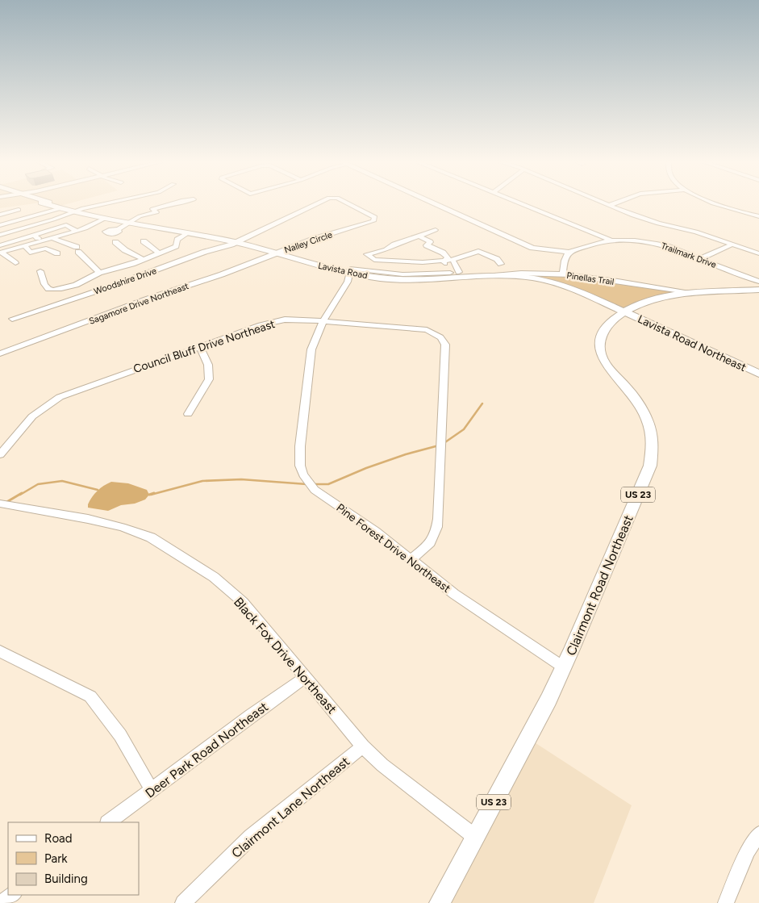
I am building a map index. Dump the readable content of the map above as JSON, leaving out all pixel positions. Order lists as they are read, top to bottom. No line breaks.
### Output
{"streets":{"main road":["Lavista Road","Lavista Road Northeast","US 23","Clairmont Road Northeast"],"street":["Nalley Circle","Trailmark Drive","Pinellas Trail","Woodshire Drive","Sagamore Drive Northeast","Council Bluff Drive Northeast","Pine Forest Drive Northeast","Black Fox Drive Northeast","Deer Park Road Northeast","Clairmont Lane Northeast"]},"crossings":[["Nalley Circle","Lavista Road"],["Nalley Circle","Woodshire Drive"],["Nalley Circle","Sagamore Drive Northeast"],["Trailmark Drive","US 23"],["Lavista Road","Pinellas Trail"],["Lavista Road","Woodshire Drive"],["Lavista Road","Sagamore Drive Northeast"],["Lavista Road","Lavista Road Northeast"],["Lavista Road","Pine Forest Drive Northeast"],["Lavista Road","Clairmont Road Northeast"],["Pinellas Trail","US 23"],["Pinellas Trail","Clairmont Road Northeast"],["Lavista Road Northeast","Clairmont Road Northeast"],["Council Bluff Drive Northeast","Pine Forest Drive Northeast"],["US 23","Clairmont Road Northeast"],["Pine Forest Drive Northeast","Clairmont Road Northeast"],["Clairmont Road Northeast","Black Fox Drive Northeast"],["Black Fox Drive Northeast","Deer Park Road Northeast"],["Black Fox Drive Northeast","Clairmont Lane Northeast"]],"legend":["Road","Park","Building"]}
